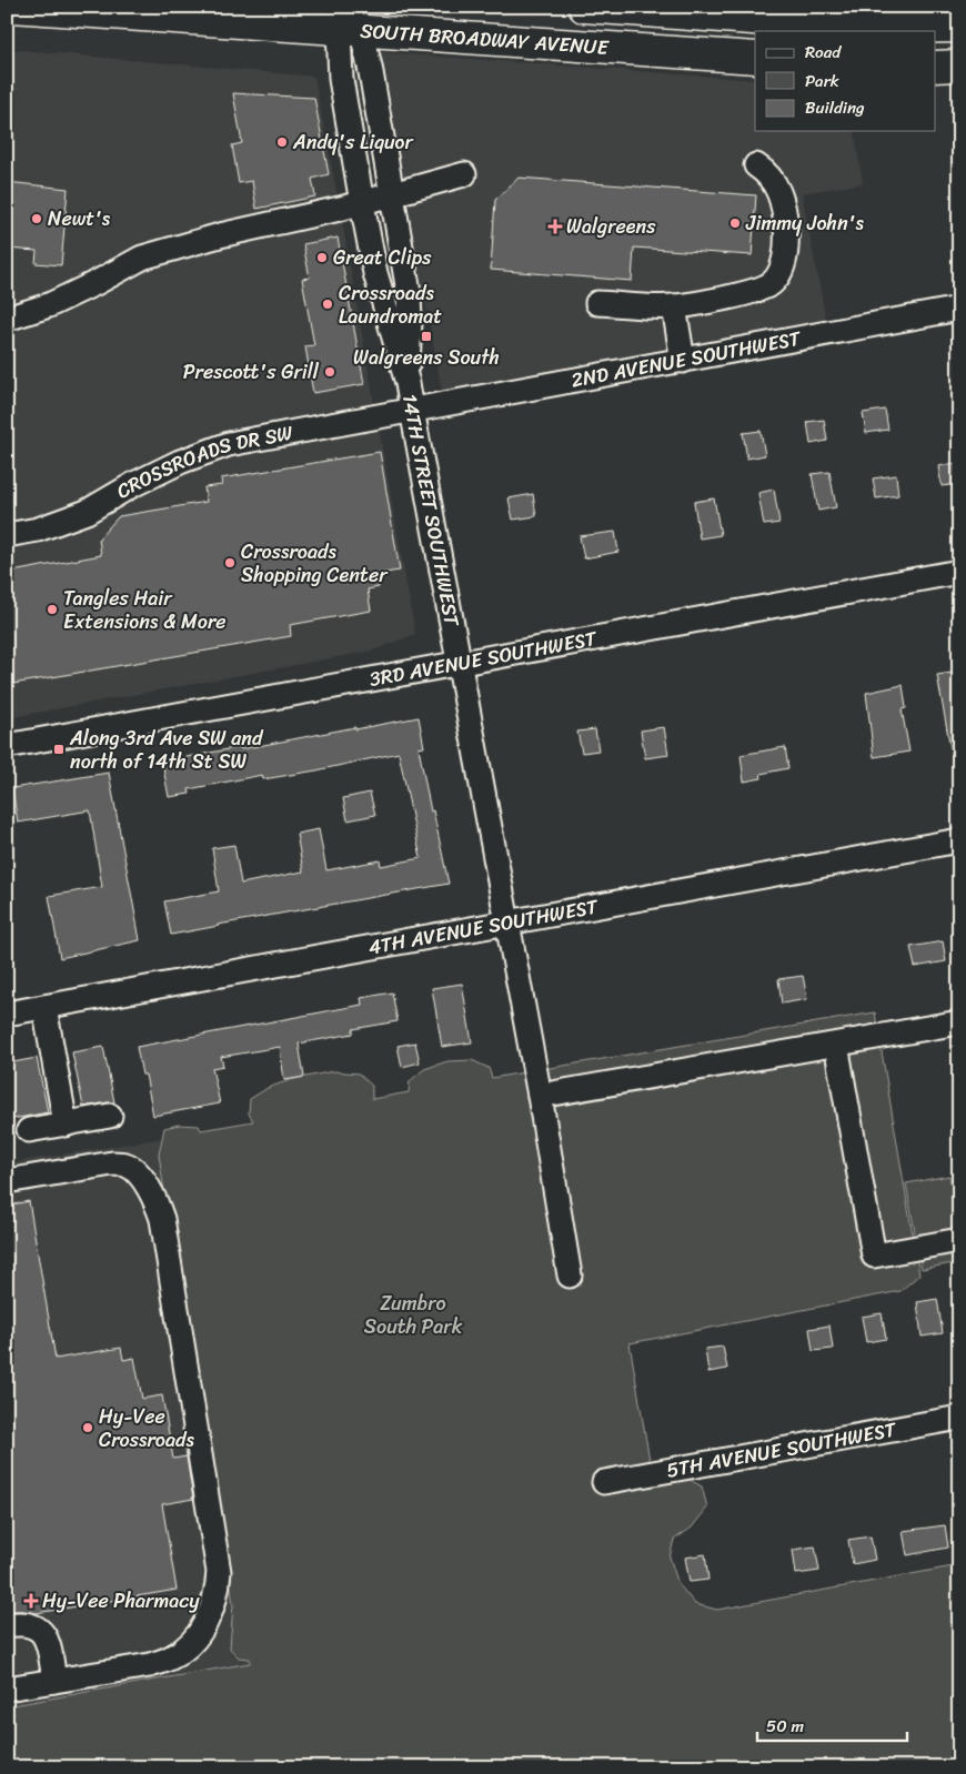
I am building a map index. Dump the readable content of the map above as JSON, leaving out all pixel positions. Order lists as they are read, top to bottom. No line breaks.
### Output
{"streets":{"main road":["SOUTH BROADWAY AVENUE"],"street":["2ND AVENUE SOUTHWEST","CROSSROADS DR SW","14TH STREET SOUTHWEST","3RD AVENUE SOUTHWEST","4TH AVENUE SOUTHWEST","5TH AVENUE SOUTHWEST"]},"crossings":[["SOUTH BROADWAY AVENUE","14TH STREET SOUTHWEST"],["2ND AVENUE SOUTHWEST","CROSSROADS DR SW"],["2ND AVENUE SOUTHWEST","14TH STREET SOUTHWEST"],["CROSSROADS DR SW","14TH STREET SOUTHWEST"],["14TH STREET SOUTHWEST","3RD AVENUE SOUTHWEST"],["14TH STREET SOUTHWEST","4TH AVENUE SOUTHWEST"]],"parks":["Zumbro South Park"],"places":{"other":["Andy's Liquor","Newt's","Jimmy John's","Great Clips","Crossroads Laundromat","Prescott's Grill","Crossroads Shopping Center","Tangles Hair Extensions & More","Hy-Vee Crossroads"],"health":["Walgreens","Hy-Vee Pharmacy"],"transit":["Walgreens South","Along 3rd Ave SW and north of 14th St SW"]},"legend":["Road","Park","Building"],"scale_bar":"50 m"}
